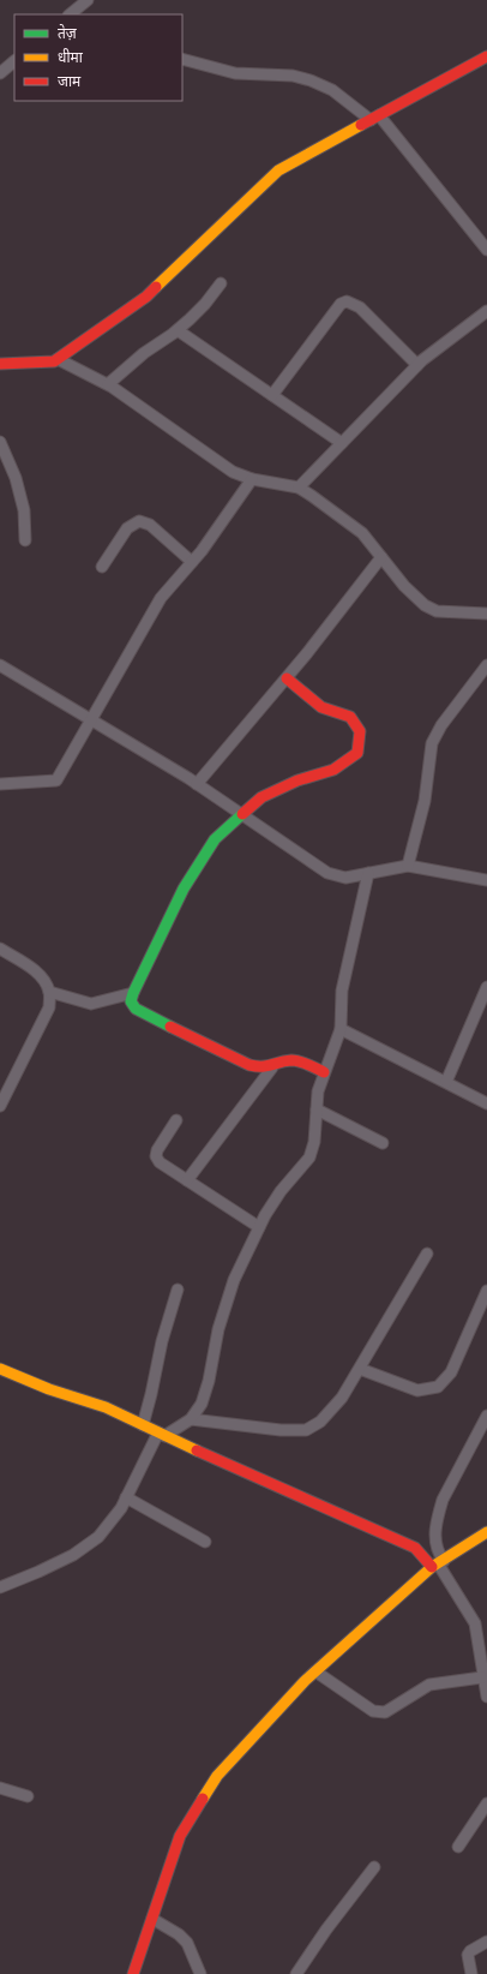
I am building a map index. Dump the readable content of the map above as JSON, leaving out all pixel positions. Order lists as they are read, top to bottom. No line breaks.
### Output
{"legend":["तेज़","धीमा","जाम"]}
